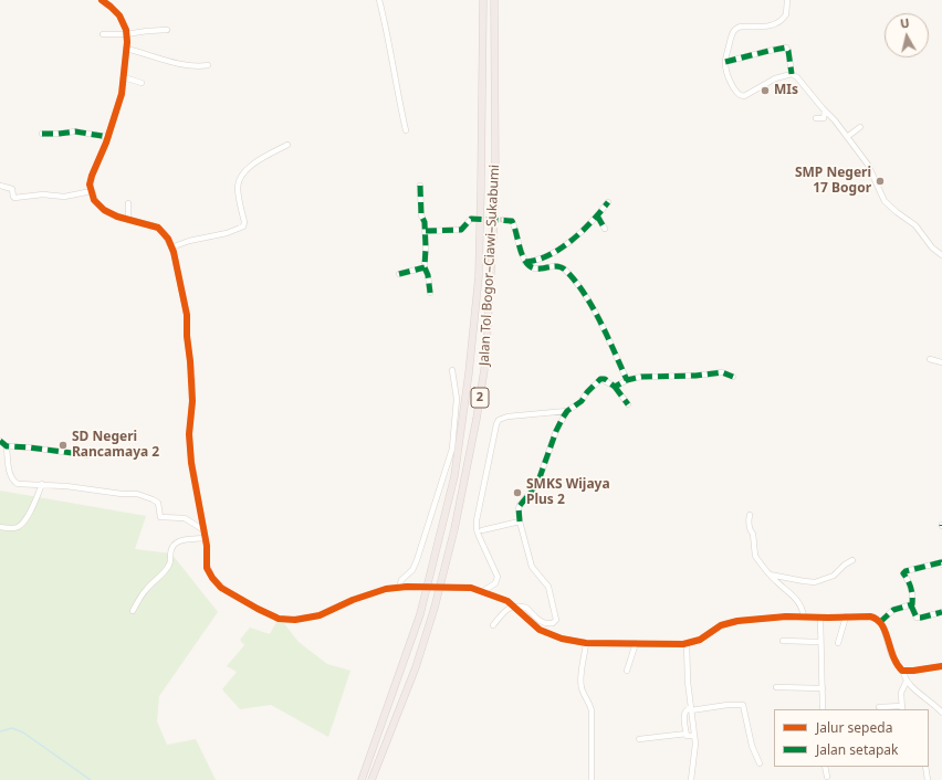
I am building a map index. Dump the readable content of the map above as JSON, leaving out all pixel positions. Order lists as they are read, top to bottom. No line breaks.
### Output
{"streets":{"highway":["Jalan Tol Bogor–Ciawi–Sukabumi","2"]},"places":["MIs","SMP Negeri 17 Bogor","SD Negeri Rancamaya 2","SMKS Wijaya Plus 2"],"legend":["Jalur sepeda","Jalan setapak"],"north":"top"}
